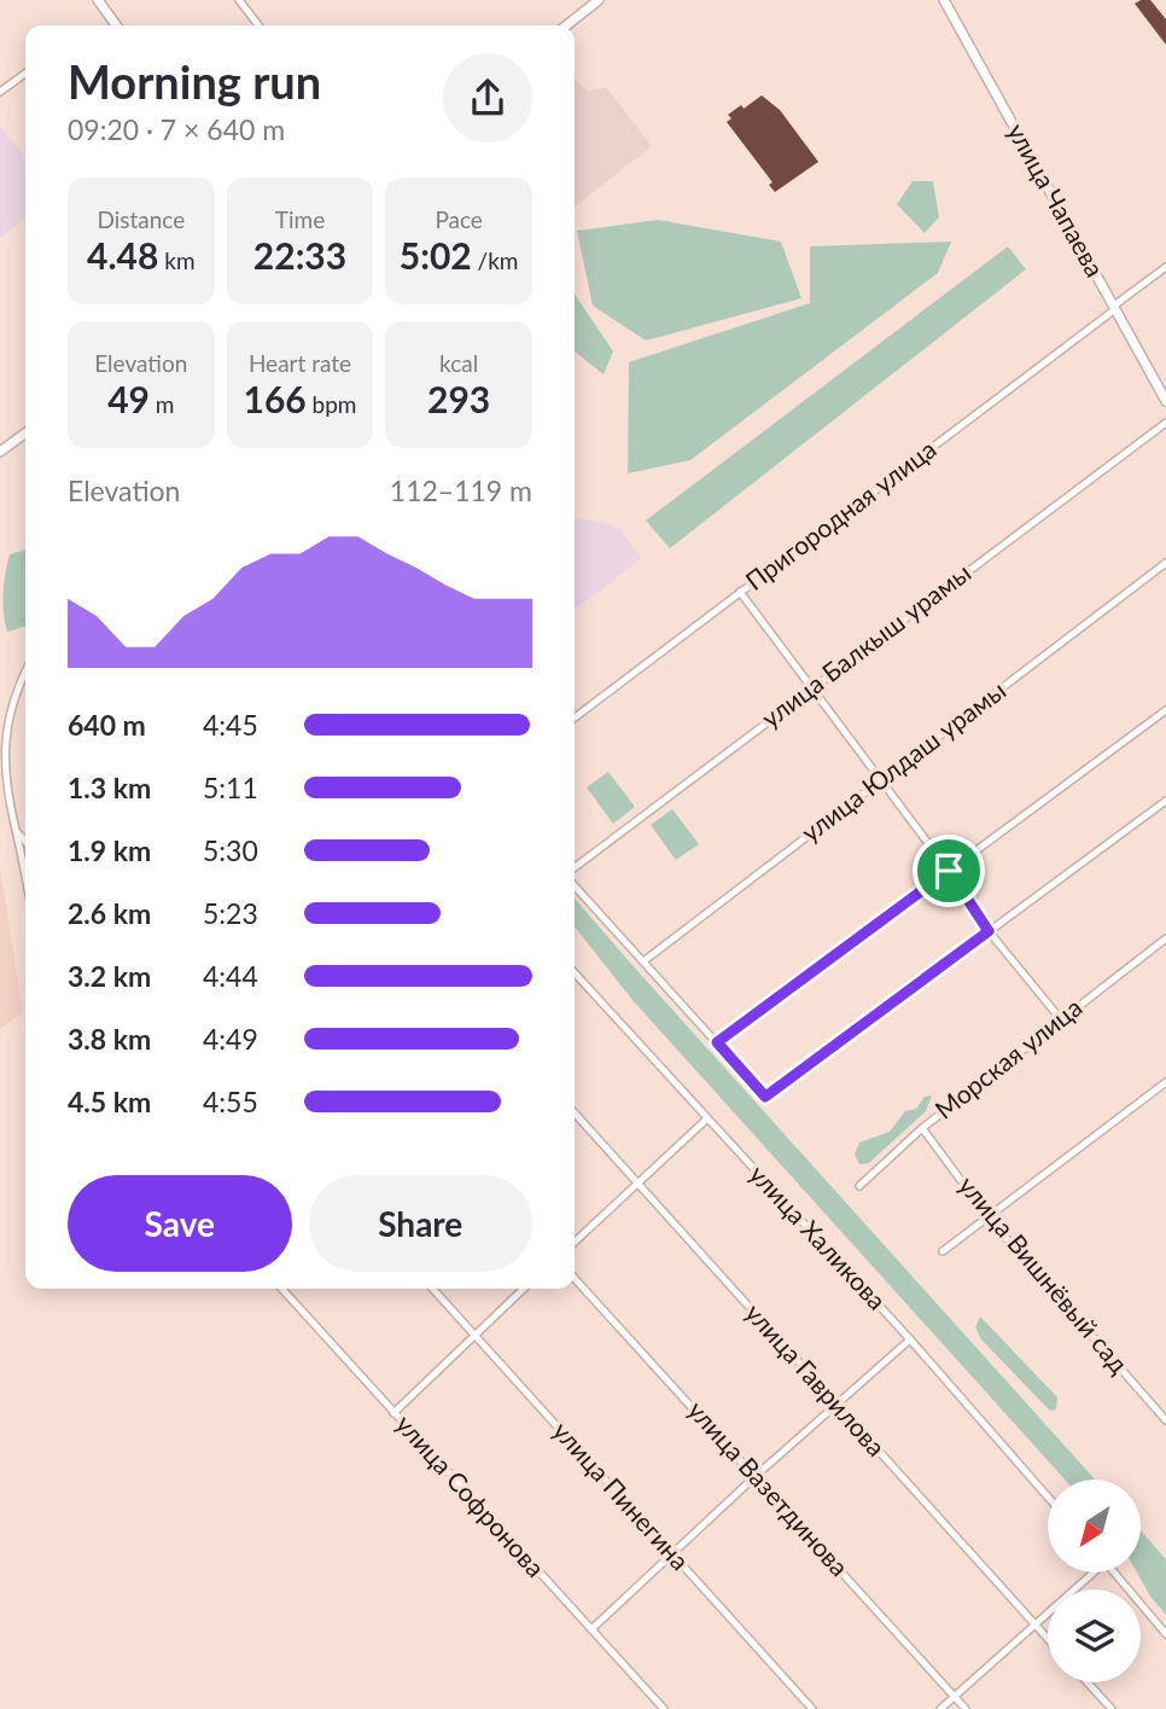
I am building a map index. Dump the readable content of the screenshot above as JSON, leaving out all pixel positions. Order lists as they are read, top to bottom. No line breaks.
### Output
{"streets":{"street":["улица Чапаева","Пригородная улица","улица Балкыш урамы","улица Юлдаш урамы","Морская улица","улица Халикова","улица Вишнёвый сад","улица Гаврилова","улица Вазетдинова","улица Софронова","улица Пинегина"]},"crossings":[["улица Чапаева","Пригородная улица"],["Морская улица","улица Вишнёвый сад"]],"north":"bottom left","page":{"heading":["Morning run","09:20 · 7 × 640 m"],"stats":[["Distance","4.48 km"],["Time","22:33"],["Pace","5:02 /km"],["Elevation","49 m"],["Heart rate","166 bpm"],["kcal","293"]],"chart":["Elevation","112–119 m"],"list":[{"name":"640 m","note":"4:45"},{"name":"1.3 km","note":"5:11"},{"name":"1.9 km","note":"5:30"},{"name":"2.6 km","note":"5:23"},{"name":"3.2 km","note":"4:44"},{"name":"3.8 km","note":"4:49"},{"name":"4.5 km","note":"4:55"}],"buttons":["Save","Share"]}}
